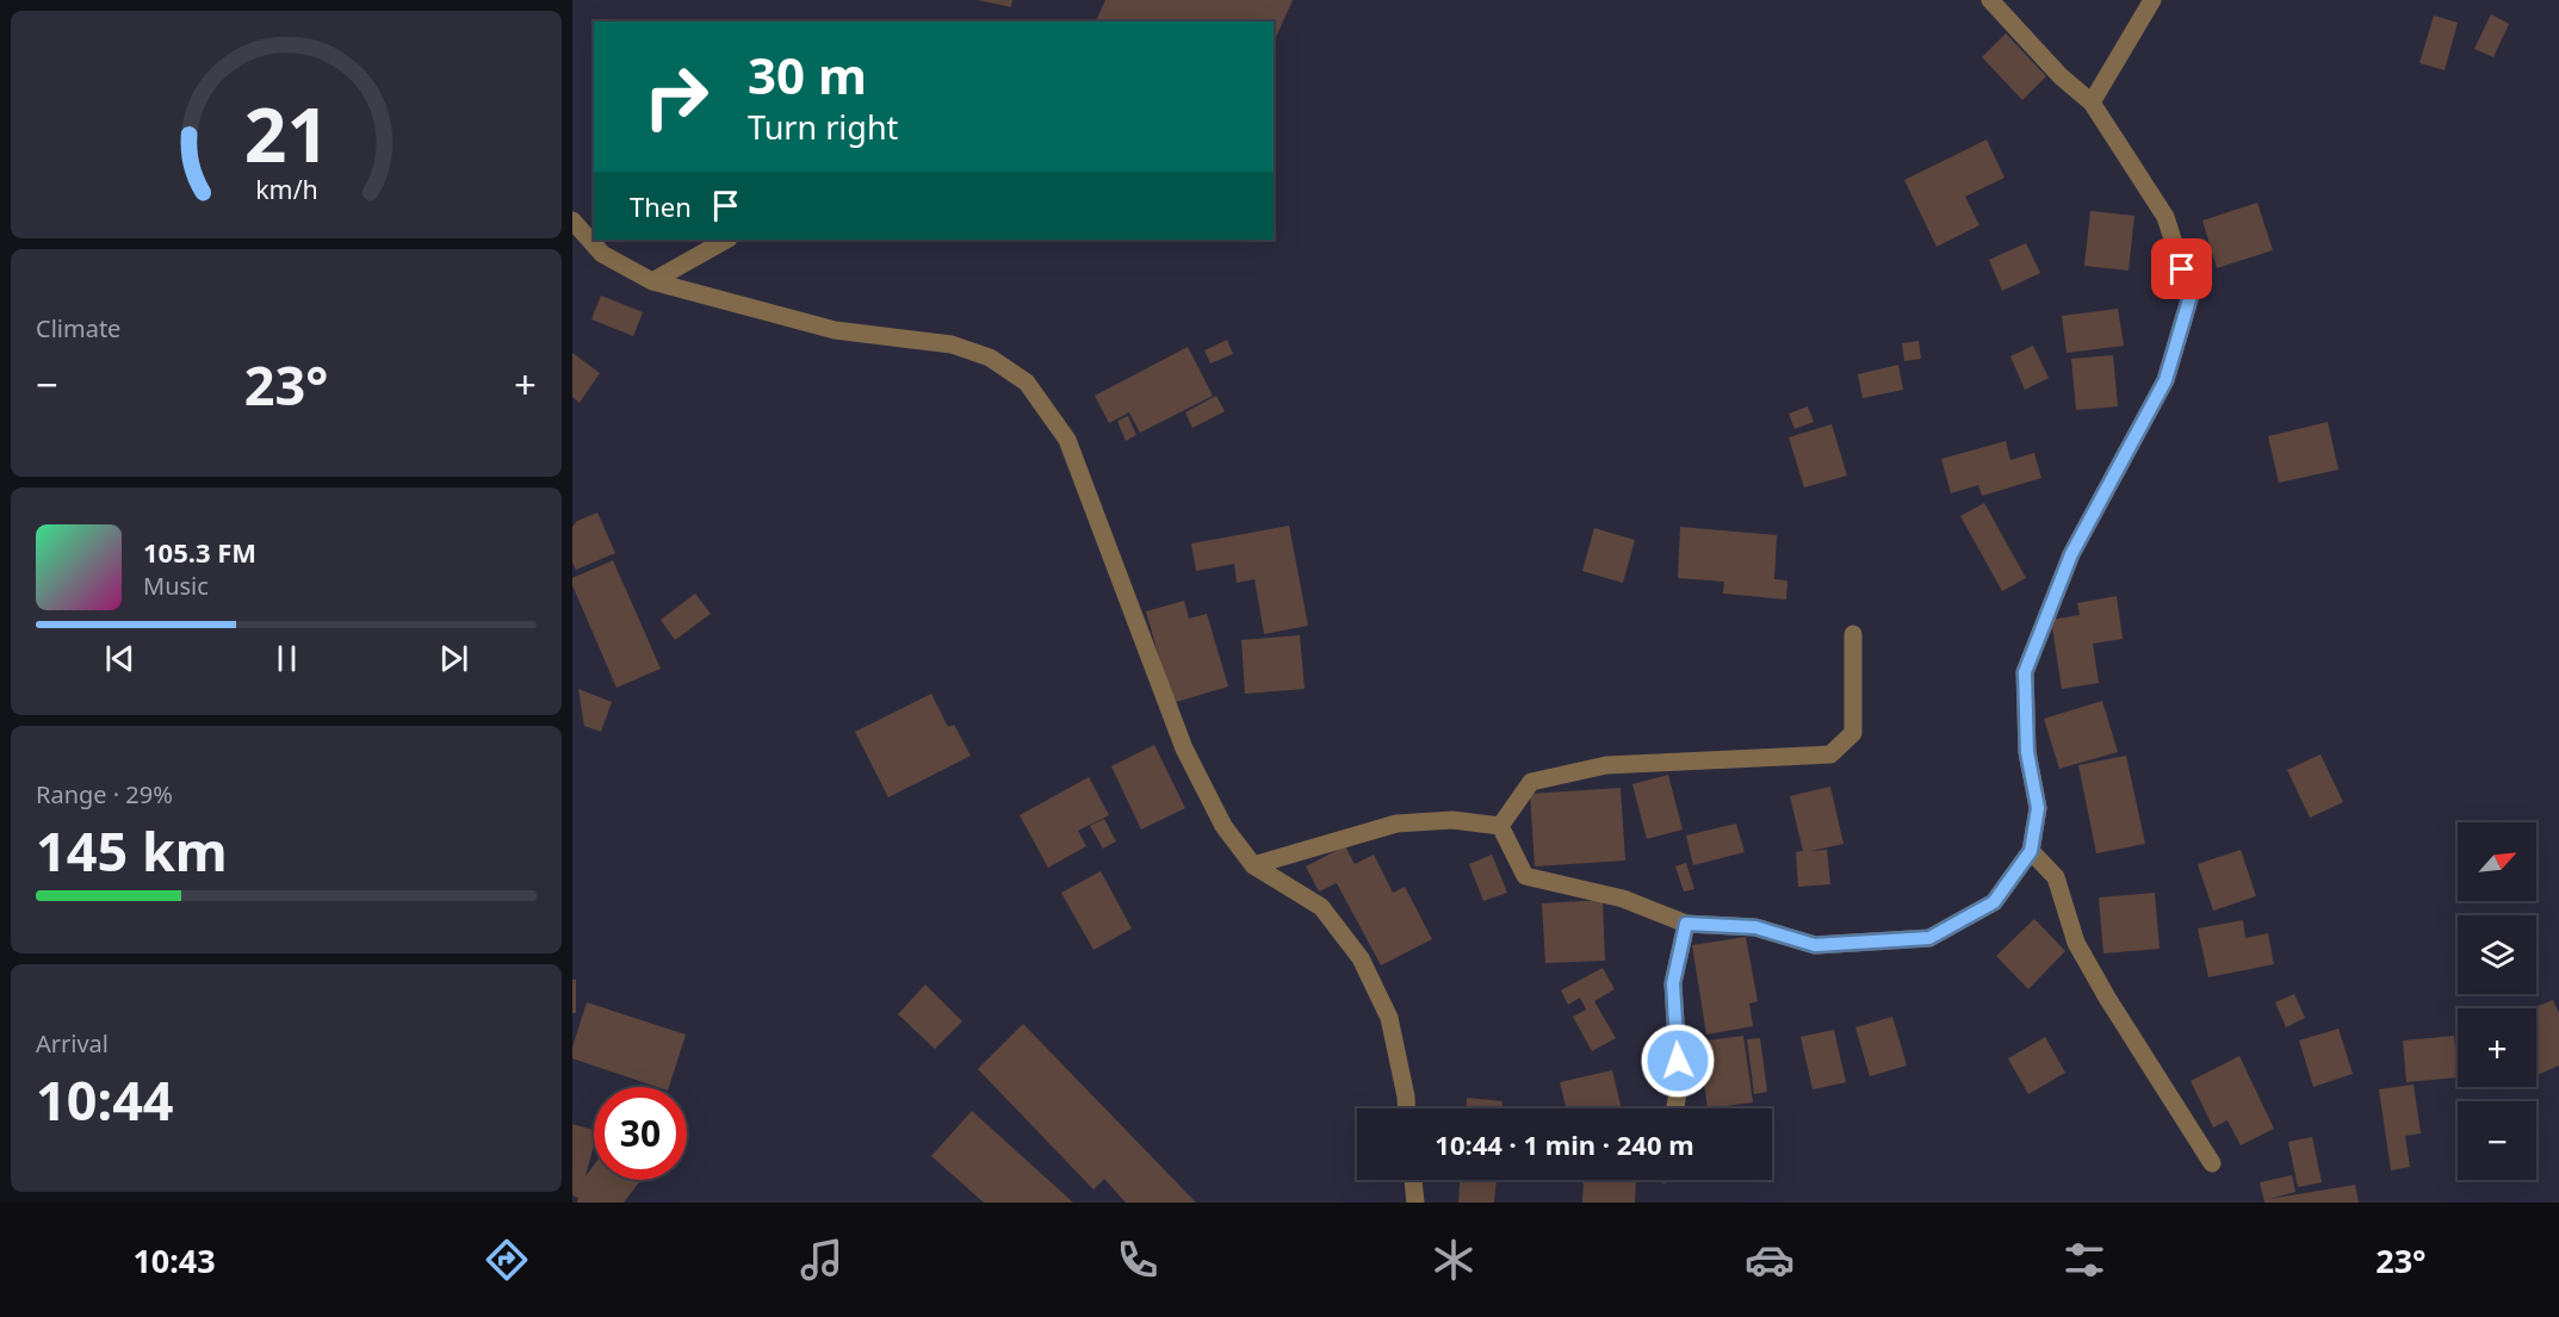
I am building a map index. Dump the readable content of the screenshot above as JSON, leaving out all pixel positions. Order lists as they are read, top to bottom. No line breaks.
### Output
{"north":"top right","page":{"turn":["30 m","Turn right"],"then":"Then","tile":["Climate",["Range · 29%","145 km"],["Arrival","10:44"]],"heat":["−","23°","+"],"song":["105.3 FM","Music"],"map_buttons":["+","−"],"limit":"30","trip":"10:44 · 1 min · 240 m","tabs":["10:43","23°"],"gauge":["21","km/h"]}}
